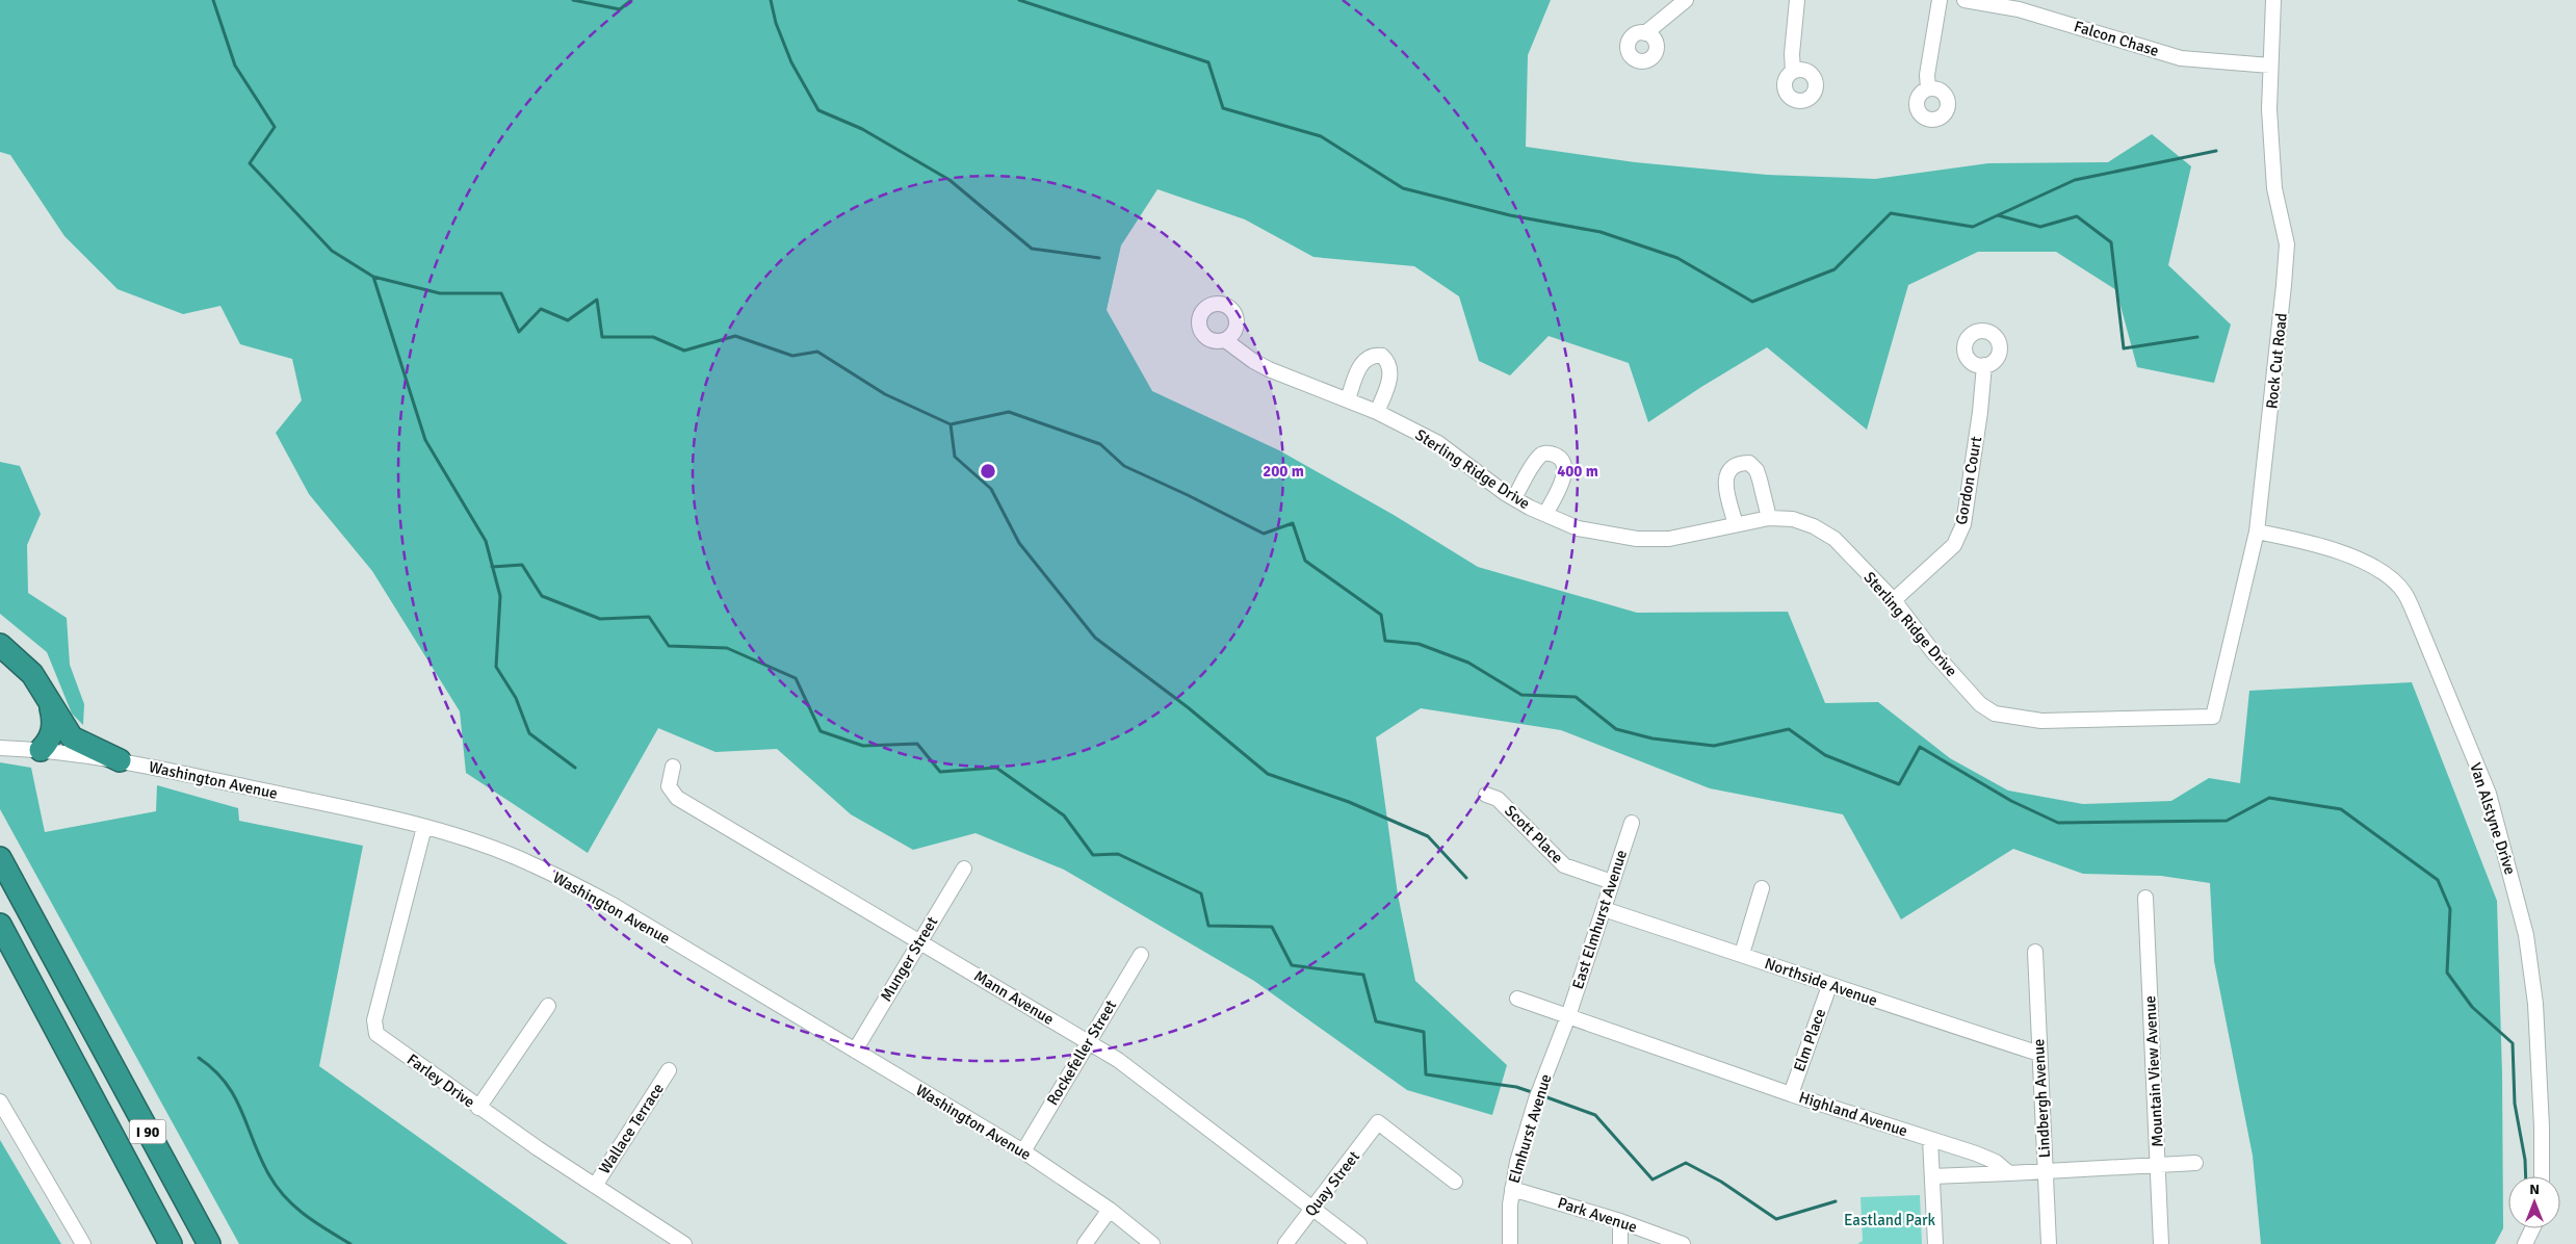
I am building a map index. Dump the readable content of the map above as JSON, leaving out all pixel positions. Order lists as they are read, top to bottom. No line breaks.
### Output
{"streets":{"highway":["I 90"],"street":["Falcon Chase","Rock Cut Road","Sterling Ridge Drive","Gordon Court","Washington Avenue","Van Alstyne Drive","Scott Place","East Elmhurst Avenue","Munger Street","Northside Avenue","Mann Avenue","Elm Place","Rockefeller Street","Mountain View Avenue","Farley Drive","Lindbergh Avenue","Highland Avenue","Wallace Terrace","Elmhurst Avenue","Quay Street","Park Avenue"]},"crossings":[["Falcon Chase","Rock Cut Road"],["Rock Cut Road","Sterling Ridge Drive"],["Rock Cut Road","Van Alstyne Drive"],["Sterling Ridge Drive","Gordon Court"],["Washington Avenue","Munger Street"],["Washington Avenue","Rockefeller Street"],["Washington Avenue","Farley Drive"],["Scott Place","East Elmhurst Avenue"],["East Elmhurst Avenue","Northside Avenue"],["East Elmhurst Avenue","Highland Avenue"],["East Elmhurst Avenue","Elmhurst Avenue"],["Munger Street","Mann Avenue"],["Northside Avenue","Elm Place"],["Northside Avenue","Lindbergh Avenue"],["Mann Avenue","Rockefeller Street"],["Mann Avenue","Quay Street"],["Elm Place","Highland Avenue"],["Farley Drive","Wallace Terrace"],["Highland Avenue","Elmhurst Avenue"],["Elmhurst Avenue","Park Avenue"]],"parks":["Eastland Park"],"north":"top","rings":["200 m","400 m"]}
